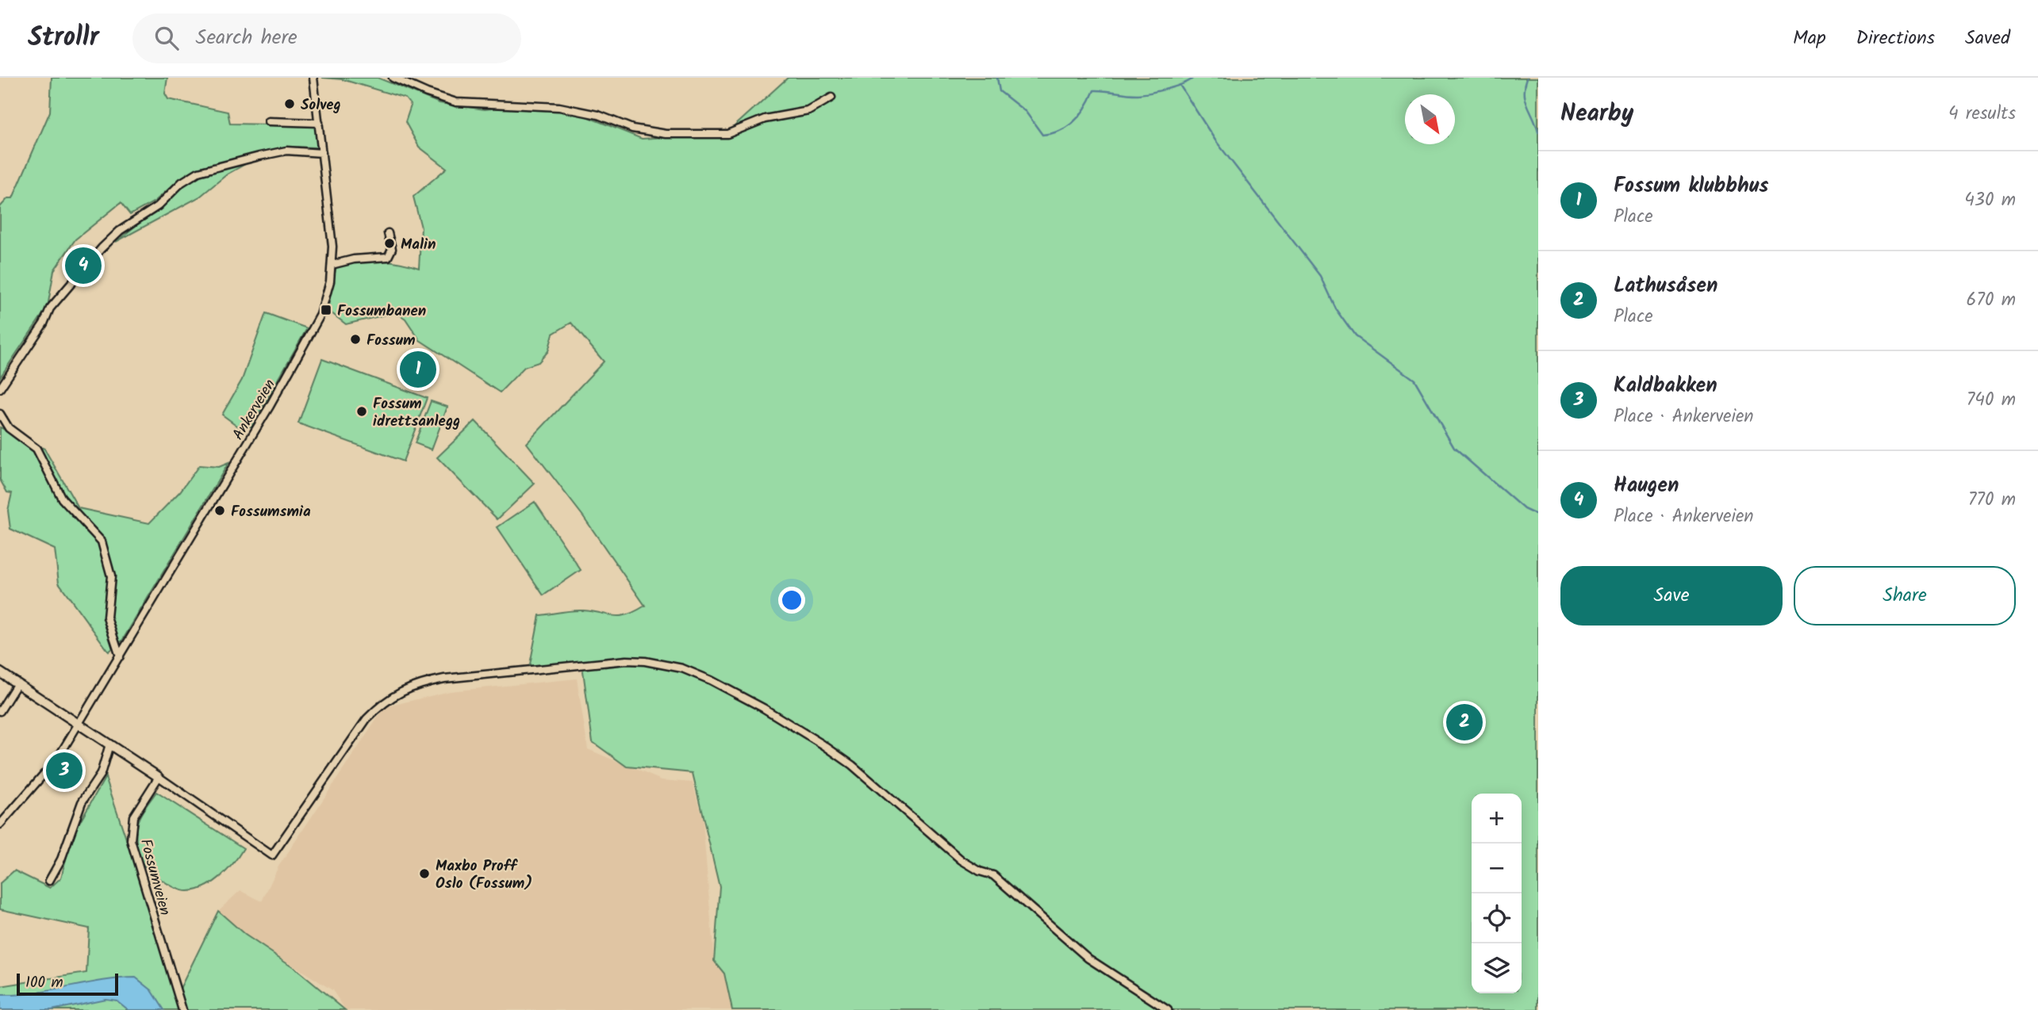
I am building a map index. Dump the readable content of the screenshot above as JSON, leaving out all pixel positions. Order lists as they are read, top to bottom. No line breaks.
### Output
{"streets":{"street":["Ankerveien","Fossumveien"]},"places":{"other":["Solveg","Malin","Fossum","Fossum idrettsanlegg","Fossumsmia","Maxbo Proff Oslo (Fossum)"],"transit":["Fossumbanen"]},"scale_bar":"100 m","north":"bottom right","page":{"header":"Strollr","search":"Search here","nav":["Map","Directions","Saved"],"heading":["Nearby","4 results"],"list":[{"mark":"1","name":"Fossum klubbhus","note":"Place","value":"430 m"},{"mark":"2","name":"Lathusåsen","note":"Place","value":"670 m"},{"mark":"3","name":"Kaldbakken","note":"Place · Ankerveien","value":"740 m"},{"mark":"4","name":"Haugen","note":"Place · Ankerveien","value":"770 m"}],"pins":["4","1","2","3"],"buttons":["Save","Share"],"map_buttons":["+","−"],"scale":"100 m"}}
